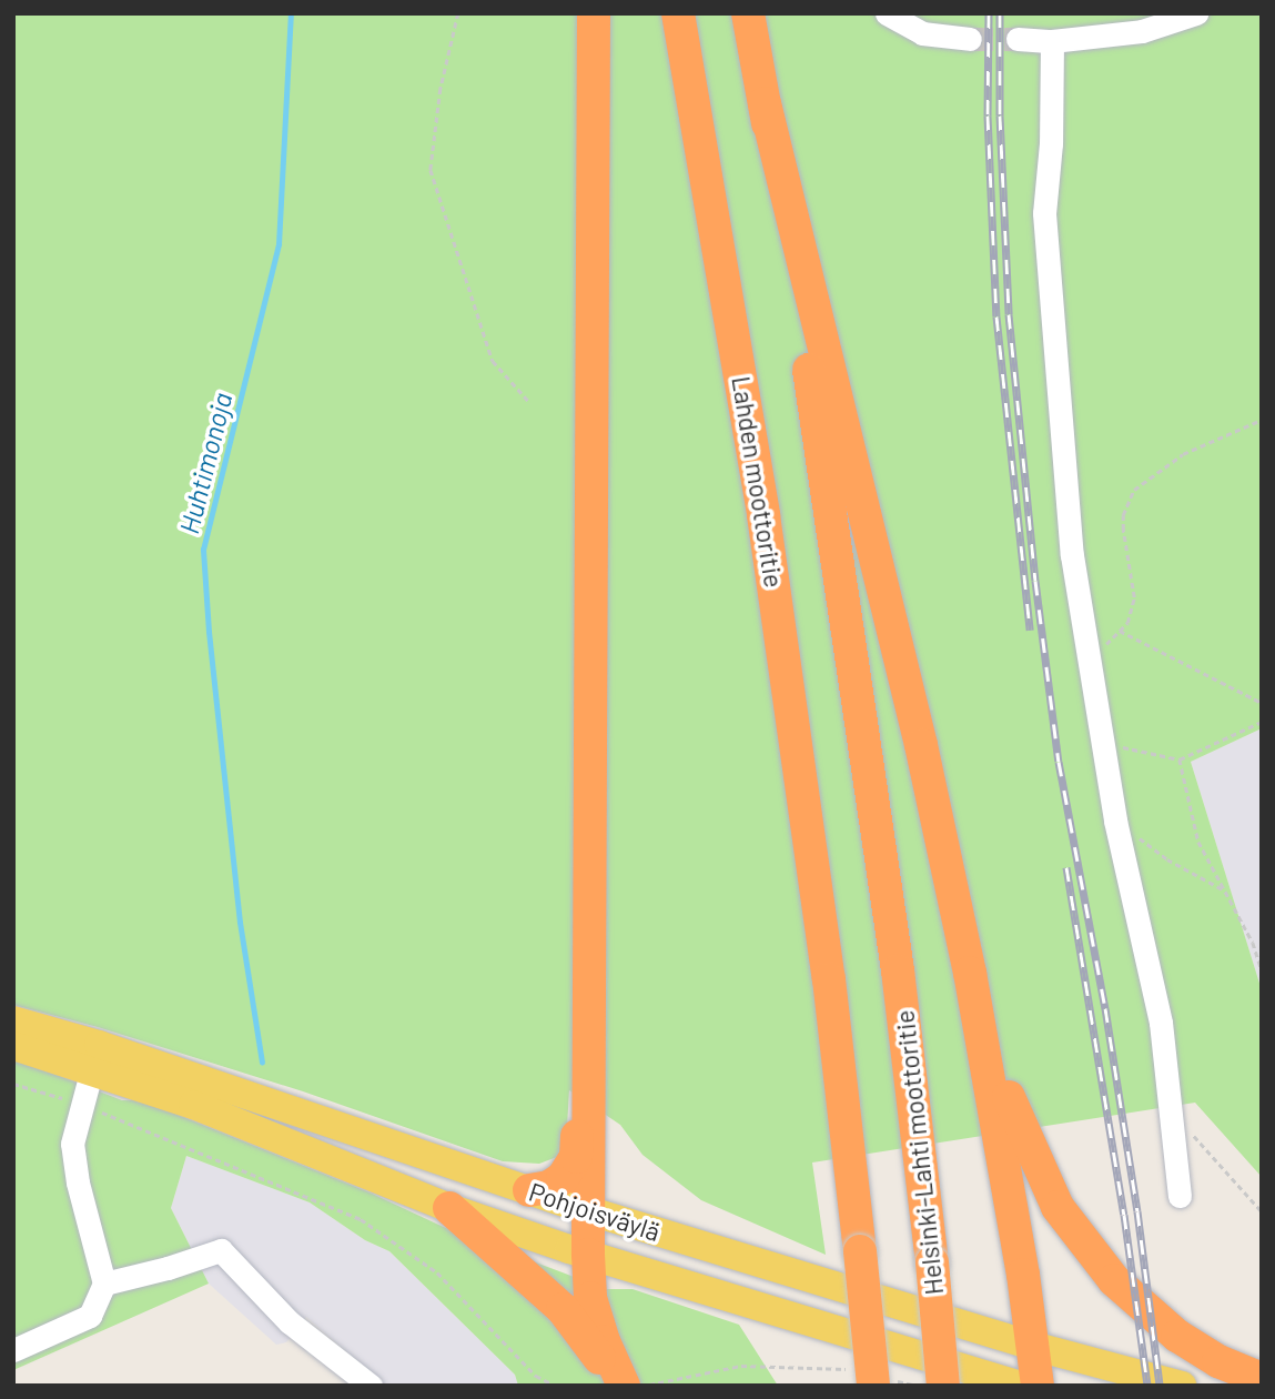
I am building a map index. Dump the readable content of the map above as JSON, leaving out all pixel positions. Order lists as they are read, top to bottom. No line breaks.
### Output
{"streets":{"highway":["Lahden moottoritie","Helsinki-Lahti moottoritie"],"main road":["Pohjoisväylä"]},"water":["Huhtimonoja"]}
